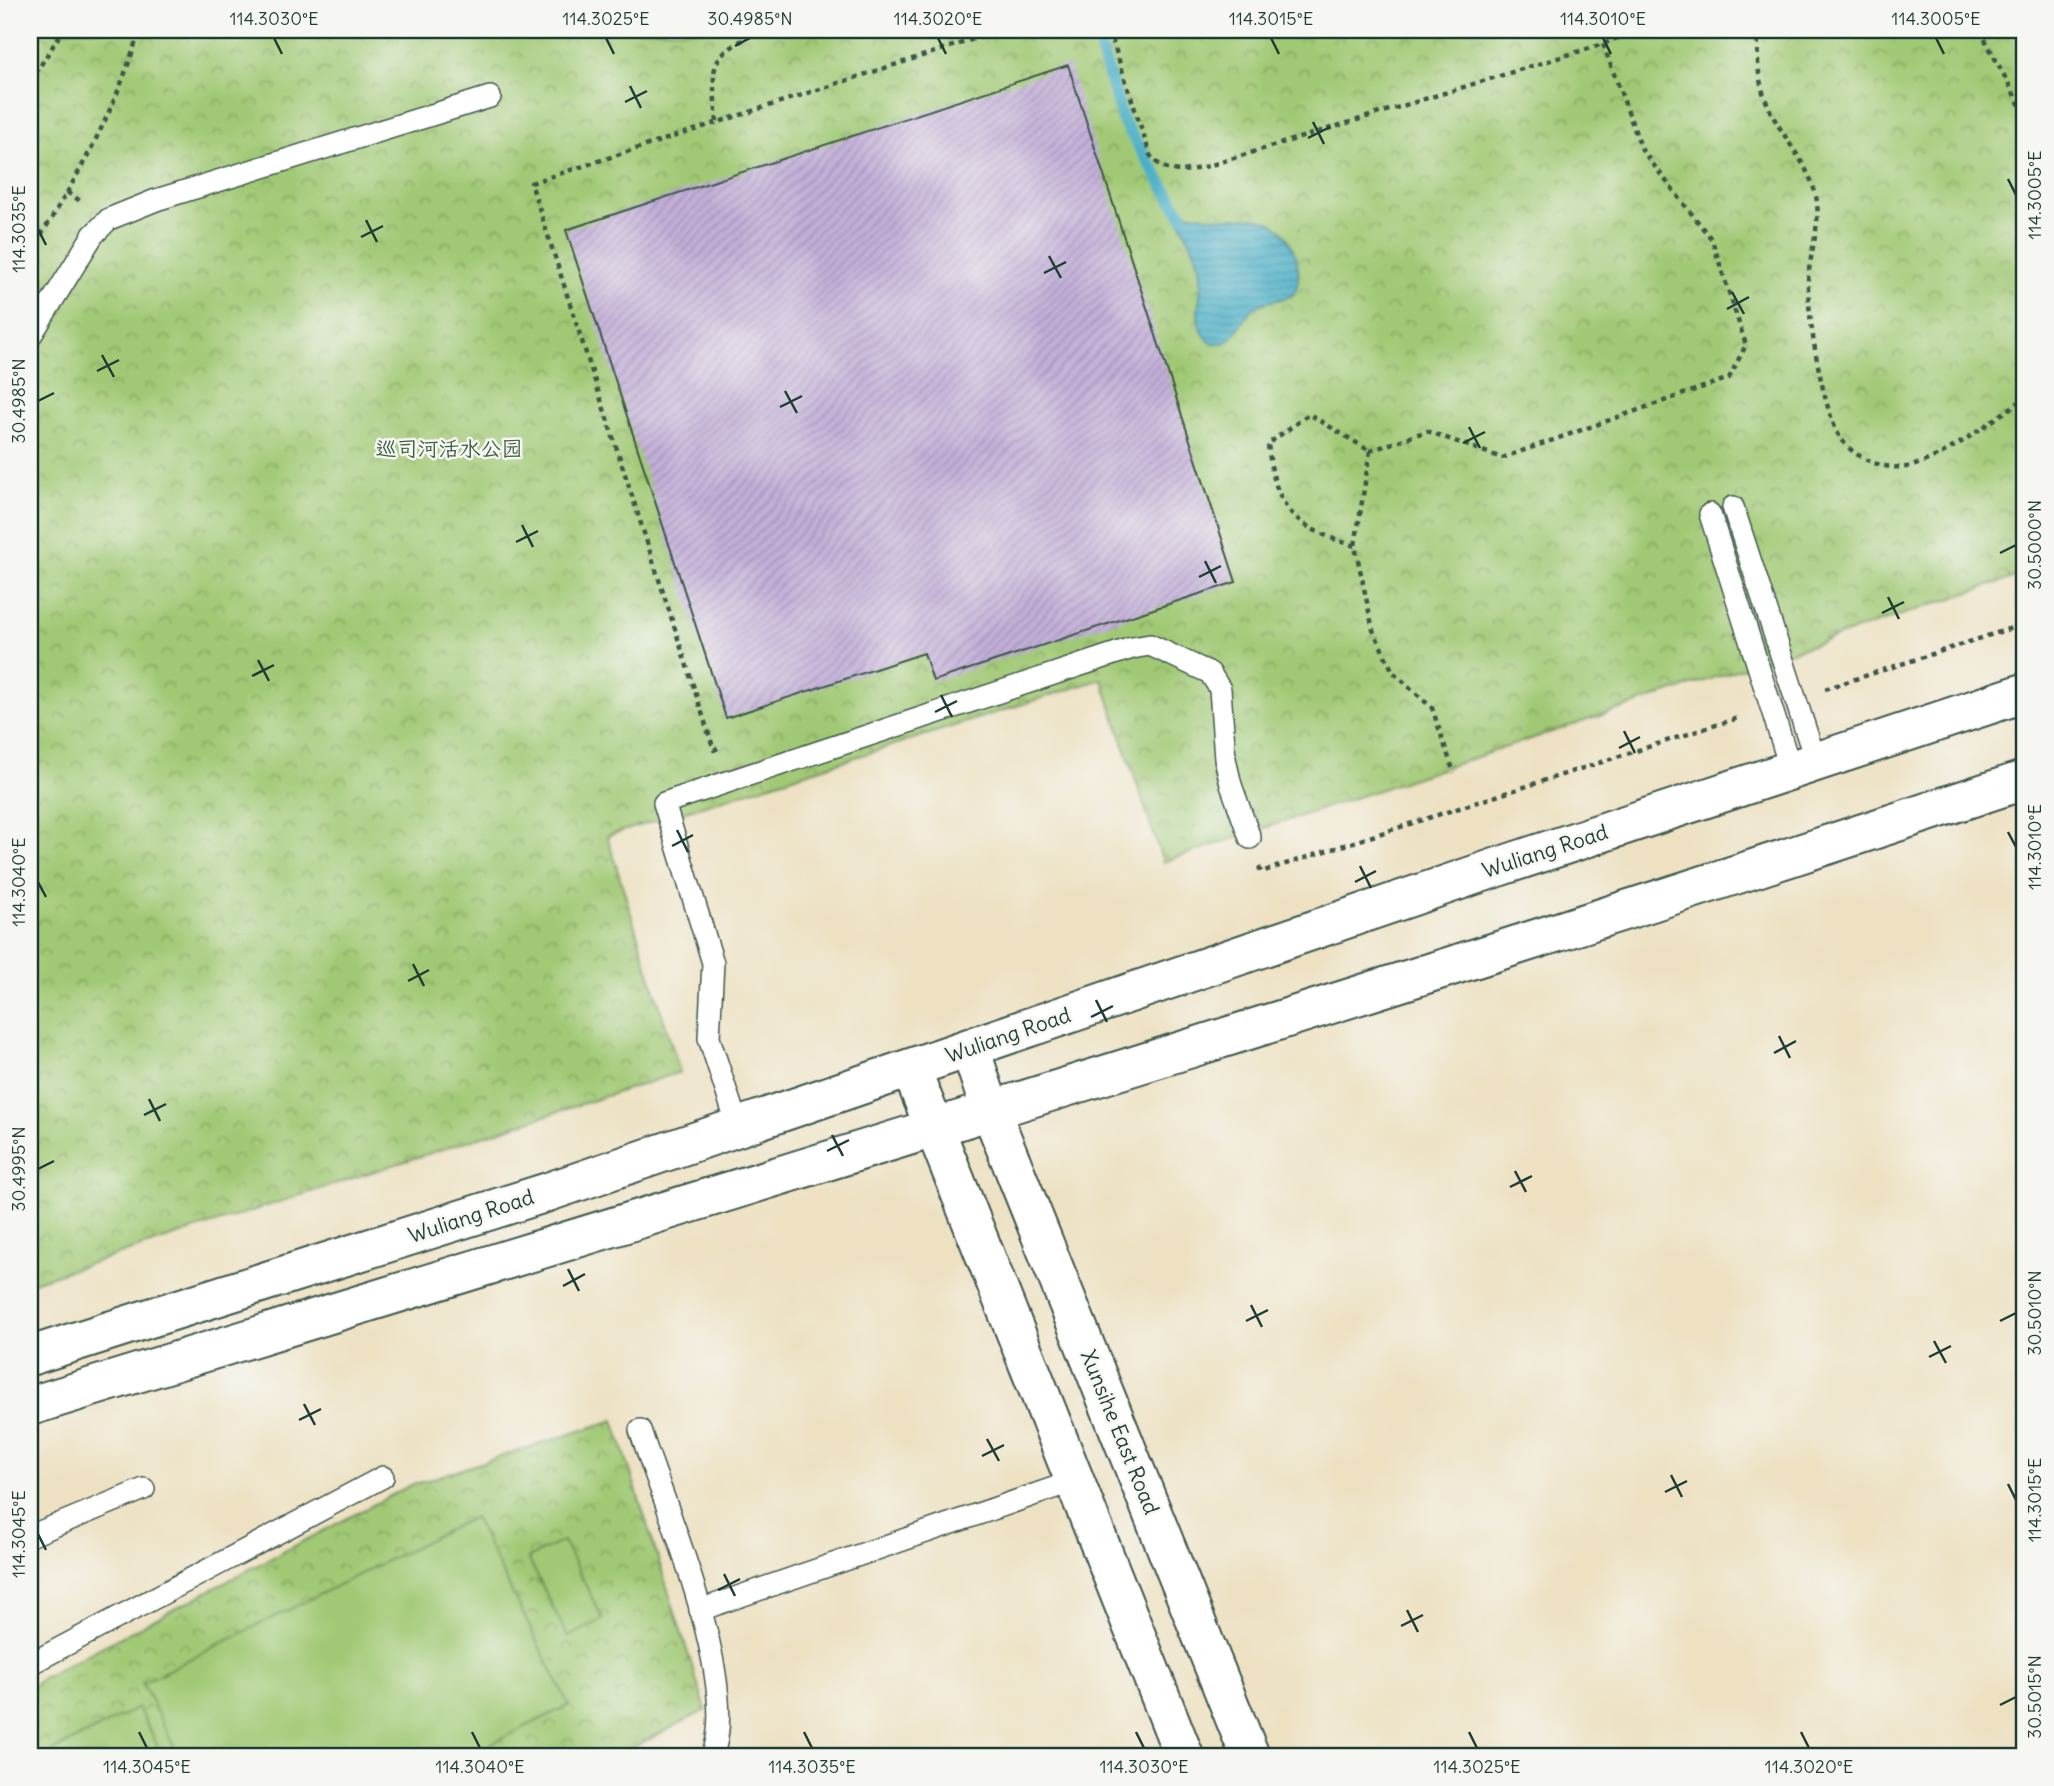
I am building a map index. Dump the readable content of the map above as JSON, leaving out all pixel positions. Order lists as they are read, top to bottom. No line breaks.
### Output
{"streets":{"main road":["Wuliang Road","Xunsihe East Road"]},"crossings":[["Wuliang Road","Xunsihe East Road"]],"parks":["巡司河活水公园"],"coordinates":["114.3030°E","114.3025°E","30.4985°N","114.3020°E","114.3015°E","114.3010°E","114.3005°E","114.3035°E","30.5000°N","114.3040°E","30.4995°N","30.5010°N","114.3045°E","30.5015°N"]}
